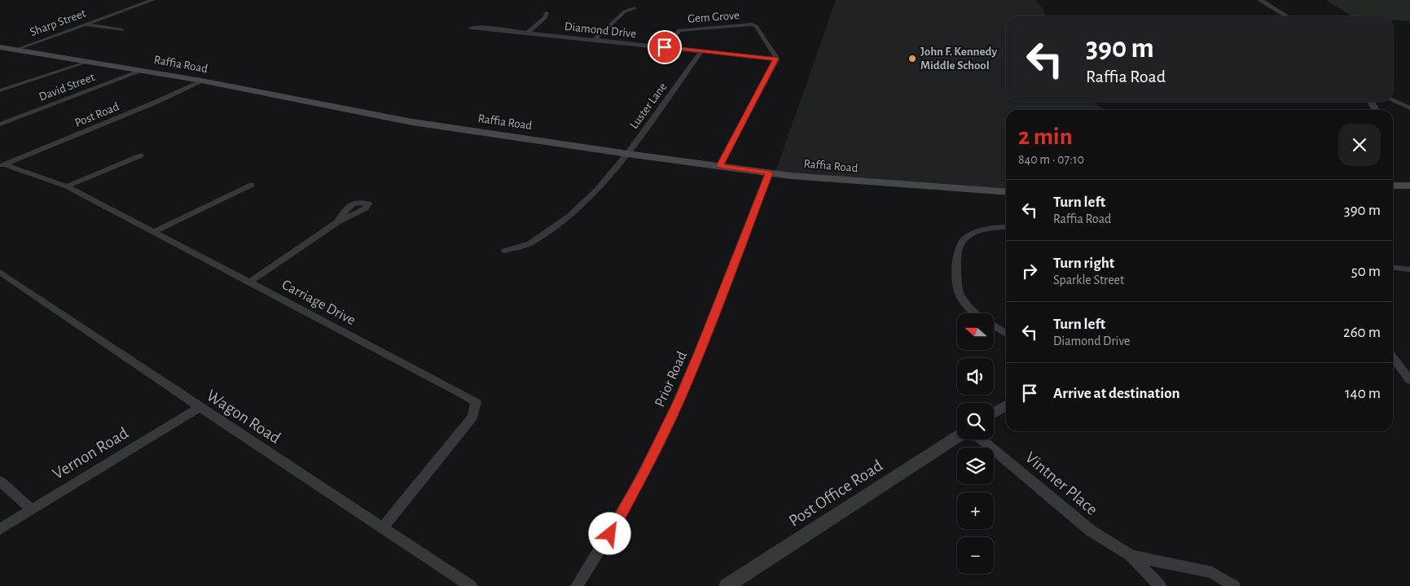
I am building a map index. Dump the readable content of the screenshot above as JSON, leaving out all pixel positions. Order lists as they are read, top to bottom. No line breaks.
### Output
{"streets":{"main road":["Raffia Road"],"street":["Gem Grove","Sharp Street","Diamond Drive","David Street","Luster Lane","Post Road","Carriage Drive","Prior Road","Wagon Road","Vernon Road","Vintner Place","Post Office Road"]},"crossings":[["Gem Grove","Diamond Drive"],["Sharp Street","Raffia Road"],["Diamond Drive","Luster Lane"],["Raffia Road","David Street"],["Raffia Road","Luster Lane"],["Raffia Road","Post Road"],["Raffia Road","Prior Road"],["Post Road","Carriage Drive"],["Carriage Drive","Wagon Road"],["Wagon Road","Vernon Road"]],"places":["John F. Kennedy Middle School"],"north":"left","page":{"turn":["390 m","Raffia Road"],"heading":["2 min","840 m · 07:10"],"list":[{"name":"Turn left","note":"Raffia Road","value":"390 m"},{"name":"Turn right","note":"Sparkle Street","value":"50 m"},{"name":"Turn left","note":"Diamond Drive","value":"260 m"},{"name":"Arrive at destination","value":"140 m"}],"map_buttons":["+","−"]}}
